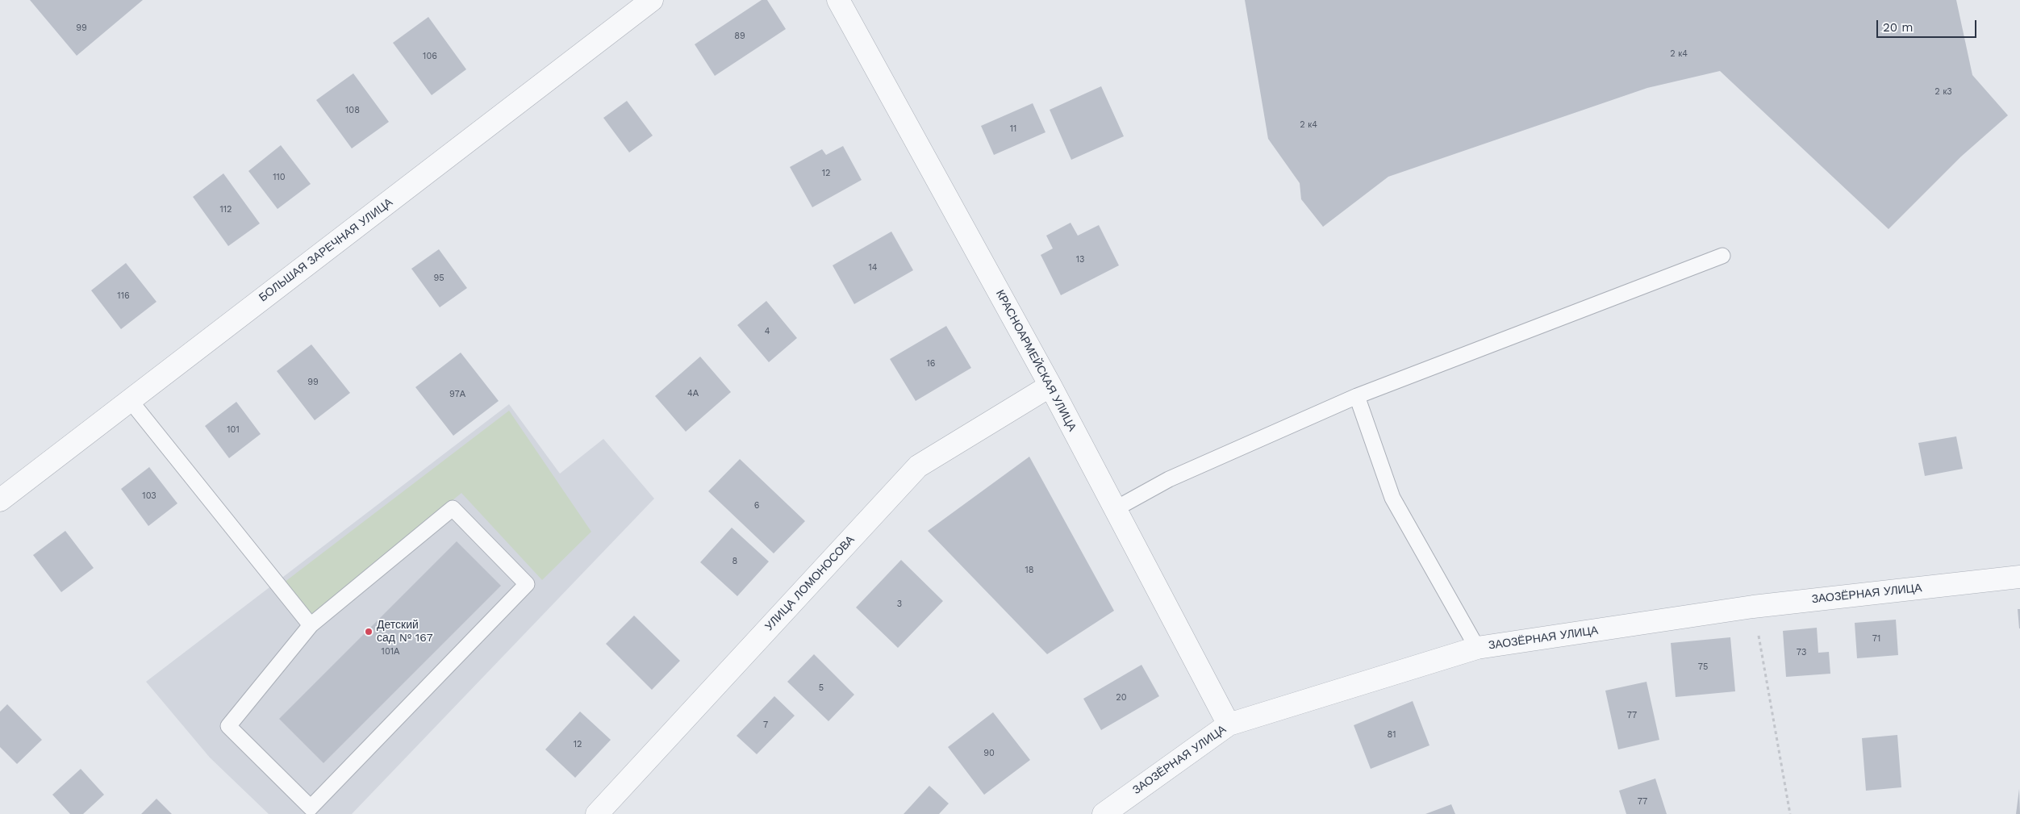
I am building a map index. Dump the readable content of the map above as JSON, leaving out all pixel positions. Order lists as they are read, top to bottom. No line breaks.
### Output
{"streets":{"street":["БОЛЬШАЯ ЗАРЕЧНАЯ УЛИЦА","КРАСНОАРМЕЙСКАЯ УЛИЦА","УЛИЦА ЛОМОНОСОВА","ЗАОЗЁРНАЯ УЛИЦА"]},"crossings":[["КРАСНОАРМЕЙСКАЯ УЛИЦА","УЛИЦА ЛОМОНОСОВА"],["КРАСНОАРМЕЙСКАЯ УЛИЦА","ЗАОЗЁРНАЯ УЛИЦА"]],"places":["Детский сад № 167"],"house_numbers":["99","89","2 к4","106","2 к3","108","2 к4","11","12","110","112","13","14","95","116","4","16","99","4А","97А","101","103","6","8","18","3","71","101А","73","75","5","20","77","7","81","12","90","77"],"scale_bar":"20 m"}
